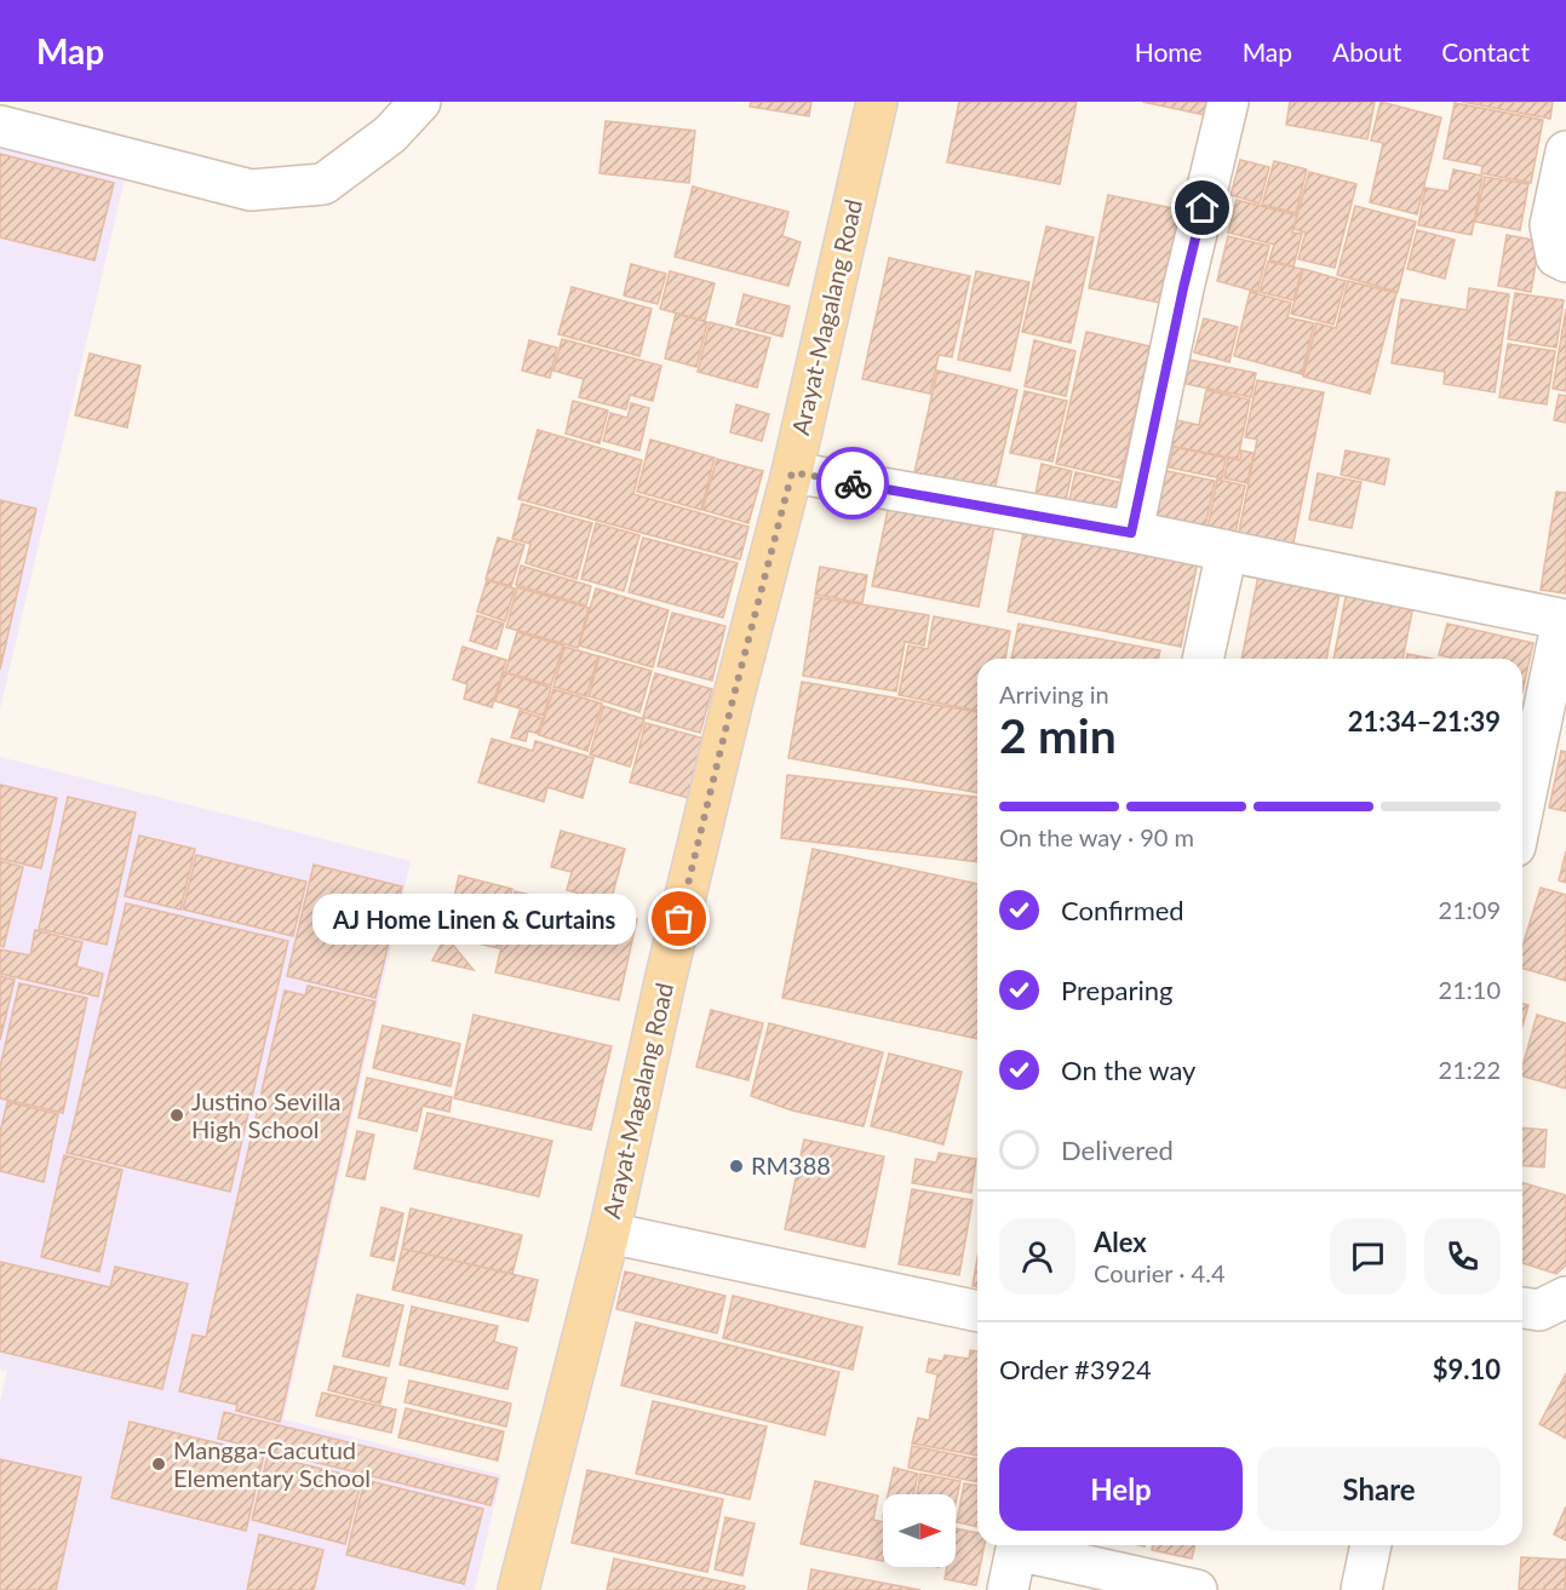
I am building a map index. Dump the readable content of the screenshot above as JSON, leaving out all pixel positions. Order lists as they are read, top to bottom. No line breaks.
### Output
{"streets":{"main road":["Arayat-Magalang Road"]},"places":["AJ Home Linen & Curtains","Justino Sevilla High School","RM388","Mangga-Cacutud Elementary School"],"north":"right","page":{"header":"Map","nav":["Home","Map","About","Contact"],"heading":["2 min","Arriving in","21:34–21:39"],"panel":["Alex","Courier · 4.4","Order #3924","$9.10"],"bar":"On the way · 90 m","list":[["Confirmed","21:09"],["Preparing","21:10"],["On the way","21:22"],"Delivered"],"bubble":"AJ Home Linen & Curtains","buttons":["Help","Share"]}}
